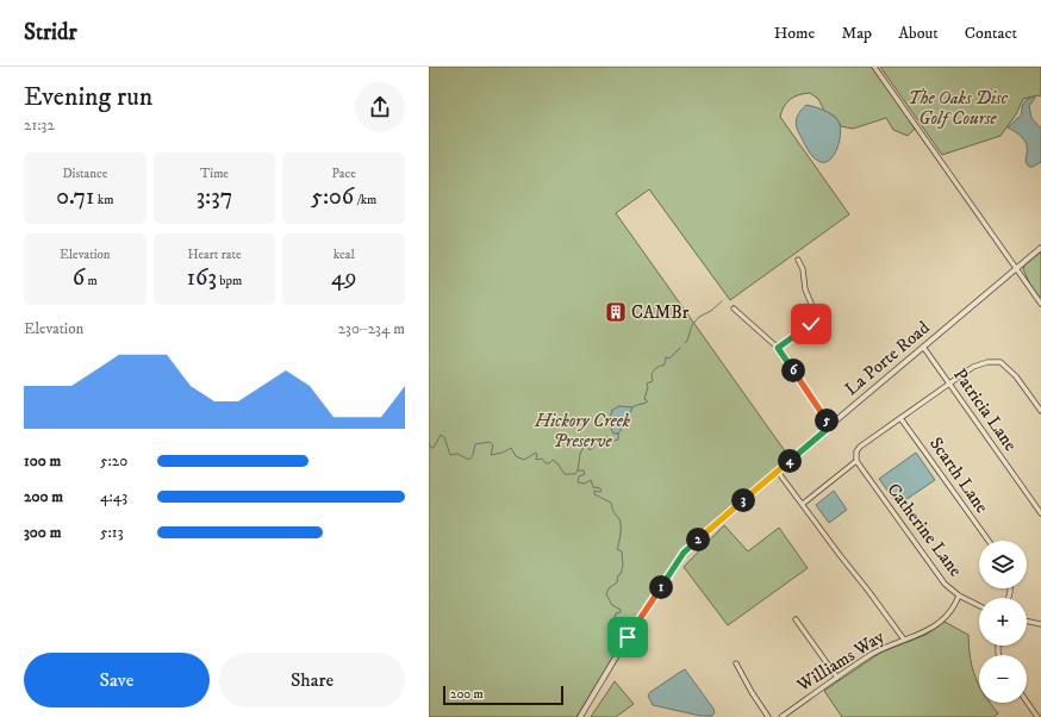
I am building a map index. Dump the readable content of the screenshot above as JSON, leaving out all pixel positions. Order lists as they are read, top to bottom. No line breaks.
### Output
{"streets":{"street":["La Porte Road","Patricia Lane","Scarth Lane","Catherine Lane","Williams Way"]},"crossings":[["La Porte Road","Patricia Lane"],["Catherine Lane","Williams Way"]],"parks":["The Oaks Disc Golf Course","Hickory Creek Preserve"],"places":{"building":["CAMBr"]},"scale_bar":"200 m","page":{"header":"Stridr","nav":["Home","Map","About","Contact"],"heading":["Evening run","21:32"],"stats":[["Distance","0.71 km"],["Time","3:37"],["Pace","5:06 /km"],["Elevation","6 m"],["Heart rate","163 bpm"],["kcal","49"]],"chart":["Elevation","230–234 m"],"pins":["6","5","4","3","2","1"],"list":[{"name":"100 m","note":"5:20"},{"name":"200 m","note":"4:43"},{"name":"300 m","note":"5:13"}],"map_buttons":["+","−"],"buttons":["Save","Share"],"scale":"200 m"}}
